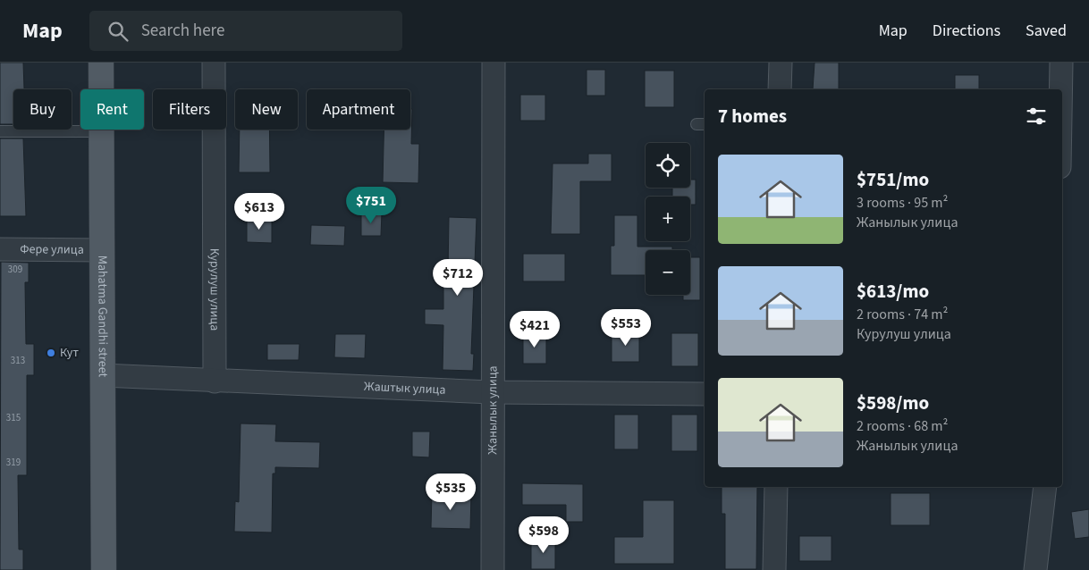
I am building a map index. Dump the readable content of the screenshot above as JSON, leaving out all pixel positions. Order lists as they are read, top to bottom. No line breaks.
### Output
{"streets":{"main road":["Mahatma Gandhi street"],"street":["Фере улица","Курулуш улица","Жаштык улица","Жанылык улица"]},"crossings":[["Фере улица","Mahatma Gandhi street"],["Курулуш улица","Жаштык улица"],["Mahatma Gandhi street","Жаштык улица"],["Жаштык улица","Жанылык улица"]],"places":["Кут"],"house_numbers":["309","313","315","319"],"page":{"header":"Map","search":"Search here","nav":["Map","Directions","Saved"],"chip":["Buy","Rent","Filters","New","Apartment"],"heading":"7 homes","map_buttons":["+","−"],"list":[{"name":"$751/mo","note":"3 rooms · 95 m² · Жанылык улица"},{"name":"$613/mo","note":"2 rooms · 74 m² · Курулуш улица"},{"name":"$598/mo","note":"2 rooms · 68 m² · Жанылык улица"}],"price":["$751","$613","$712","$553","$421","$535","$598"]}}
